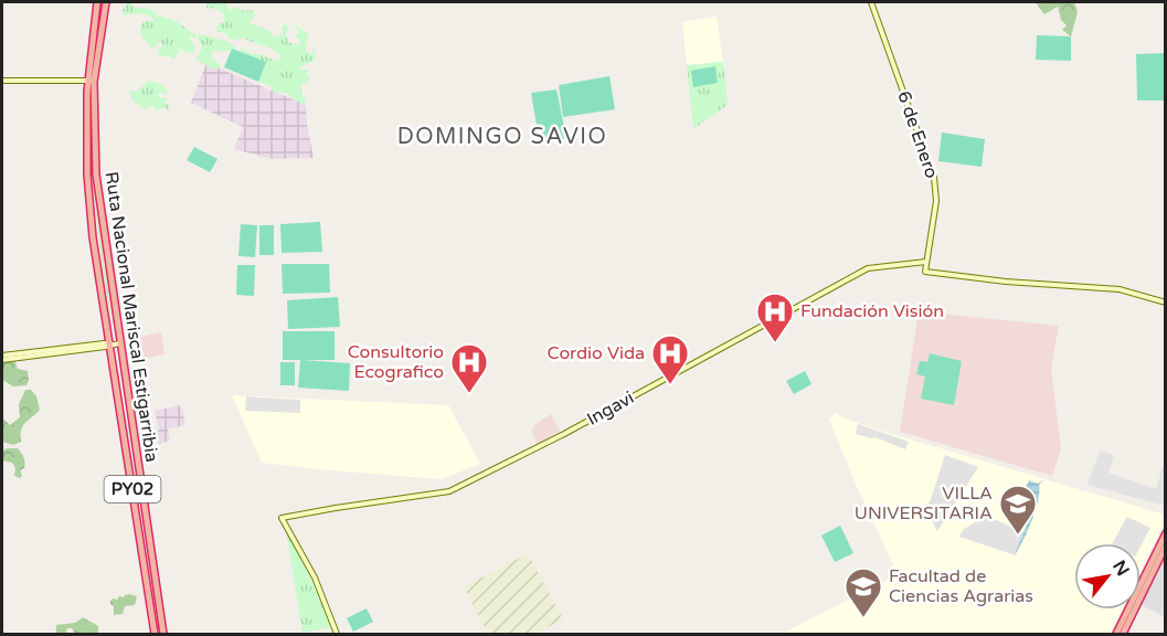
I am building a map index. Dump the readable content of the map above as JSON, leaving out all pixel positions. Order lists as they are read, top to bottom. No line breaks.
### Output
{"streets":{"highway":["Ruta Nacional Mariscal Estigarribia","PY02"],"main road":["6 de Enero","Ingavi"]},"crossings":[["6 de Enero","Ingavi"]],"districts":["DOMINGO SAVIO"],"places":{"hospital":["Fundación Visión","Cordio Vida","Consultorio Ecografico"],"school or university":["VILLA UNIVERSITARIA","Facultad de Ciencias Agrarias"]},"north":"top right"}
